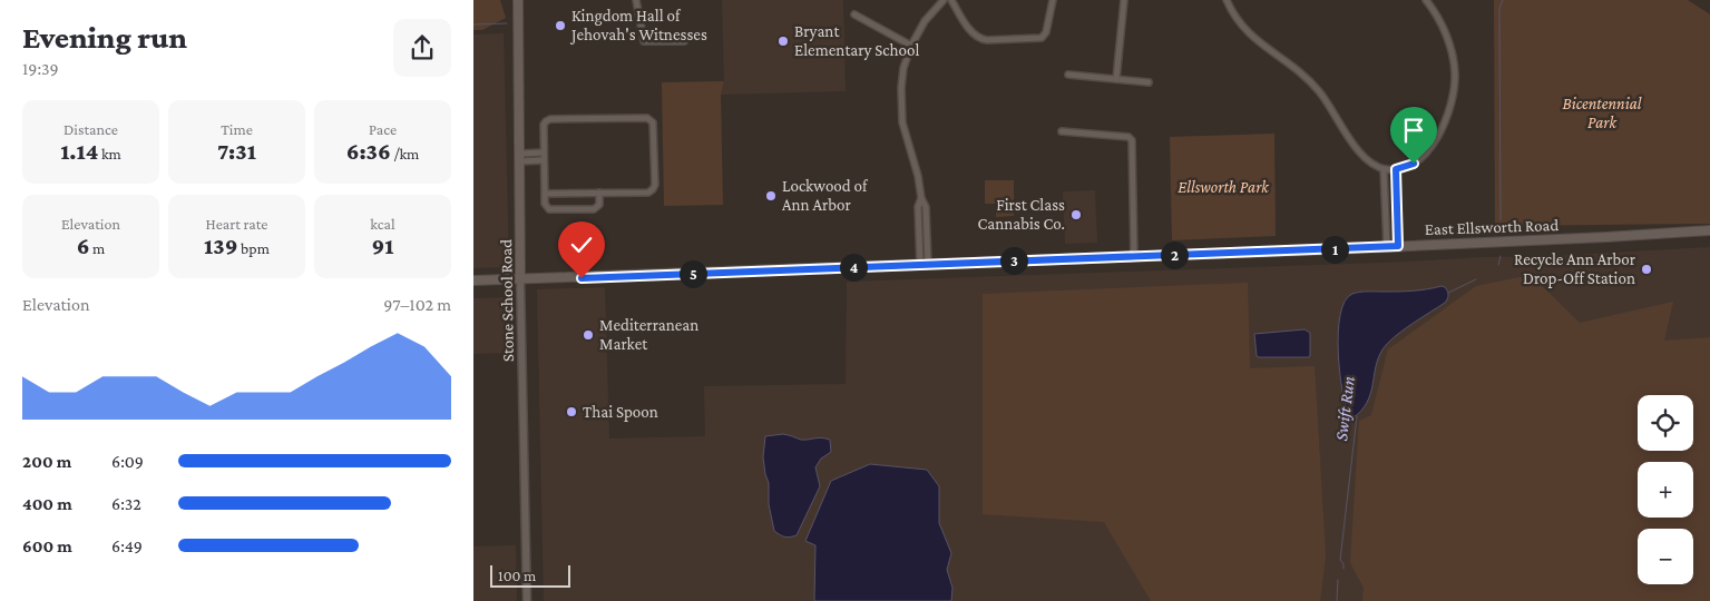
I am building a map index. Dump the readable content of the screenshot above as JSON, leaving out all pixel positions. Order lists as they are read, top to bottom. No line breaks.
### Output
{"streets":{"main road":["East Ellsworth Road","Stone School Road"]},"crossings":[["East Ellsworth Road","Stone School Road"]],"water":["Swift Run"],"parks":["Bicentennial Park","Ellsworth Park"],"places":["Kingdom Hall of Jehovah's Witnesses","Bryant Elementary School","Lockwood of Ann Arbor","First Class Cannabis Co.","Recycle Ann Arbor Drop-Off Station","Mediterranean Market","Thai Spoon"],"scale_bar":"100 m","page":{"heading":["Evening run","19:39"],"stats":[["Distance","1.14 km"],["Time","7:31"],["Pace","6:36 /km"],["Elevation","6 m"],["Heart rate","139 bpm"],["kcal","91"]],"pins":["1","2","3","4","5"],"chart":["Elevation","97–102 m"],"map_buttons":["+","−"],"list":[{"name":"200 m","note":"6:09"},{"name":"400 m","note":"6:32"},{"name":"600 m","note":"6:49"}],"scale":"100 m"}}
